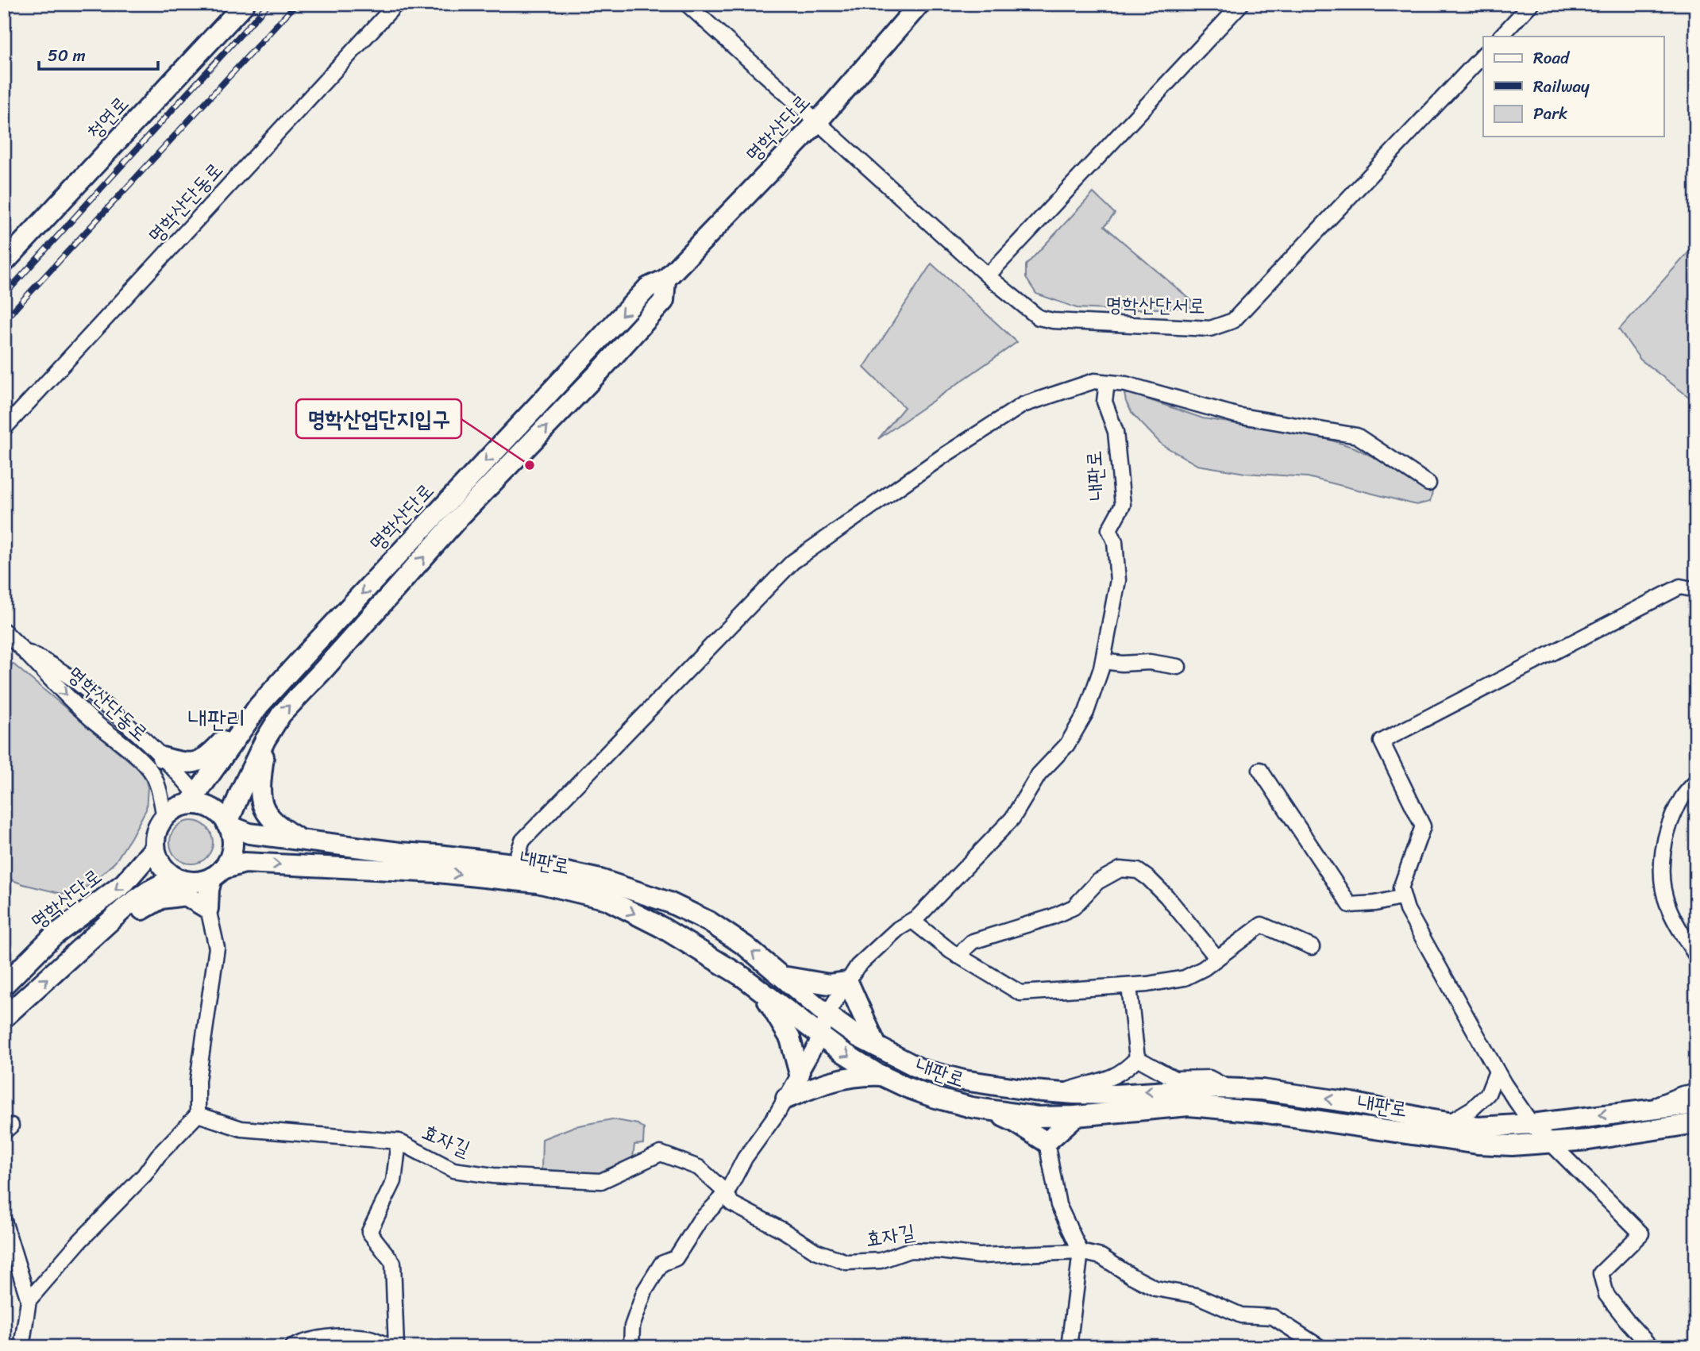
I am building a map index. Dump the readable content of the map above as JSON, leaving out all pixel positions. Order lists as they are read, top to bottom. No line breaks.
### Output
{"streets":{"street":["청연로","명학산단로","명학산단동로","명학산단서로","내판로","효자길"]},"crossings":[["명학산단로","명학산단동로"],["명학산단로","명학산단서로"],["명학산단로","내판로"],["명학산단동로","내판로"]],"districts":["내판리"],"places":["명학산업단지입구"],"legend":["Road","Railway","Park"],"scale_bar":"50 m"}
